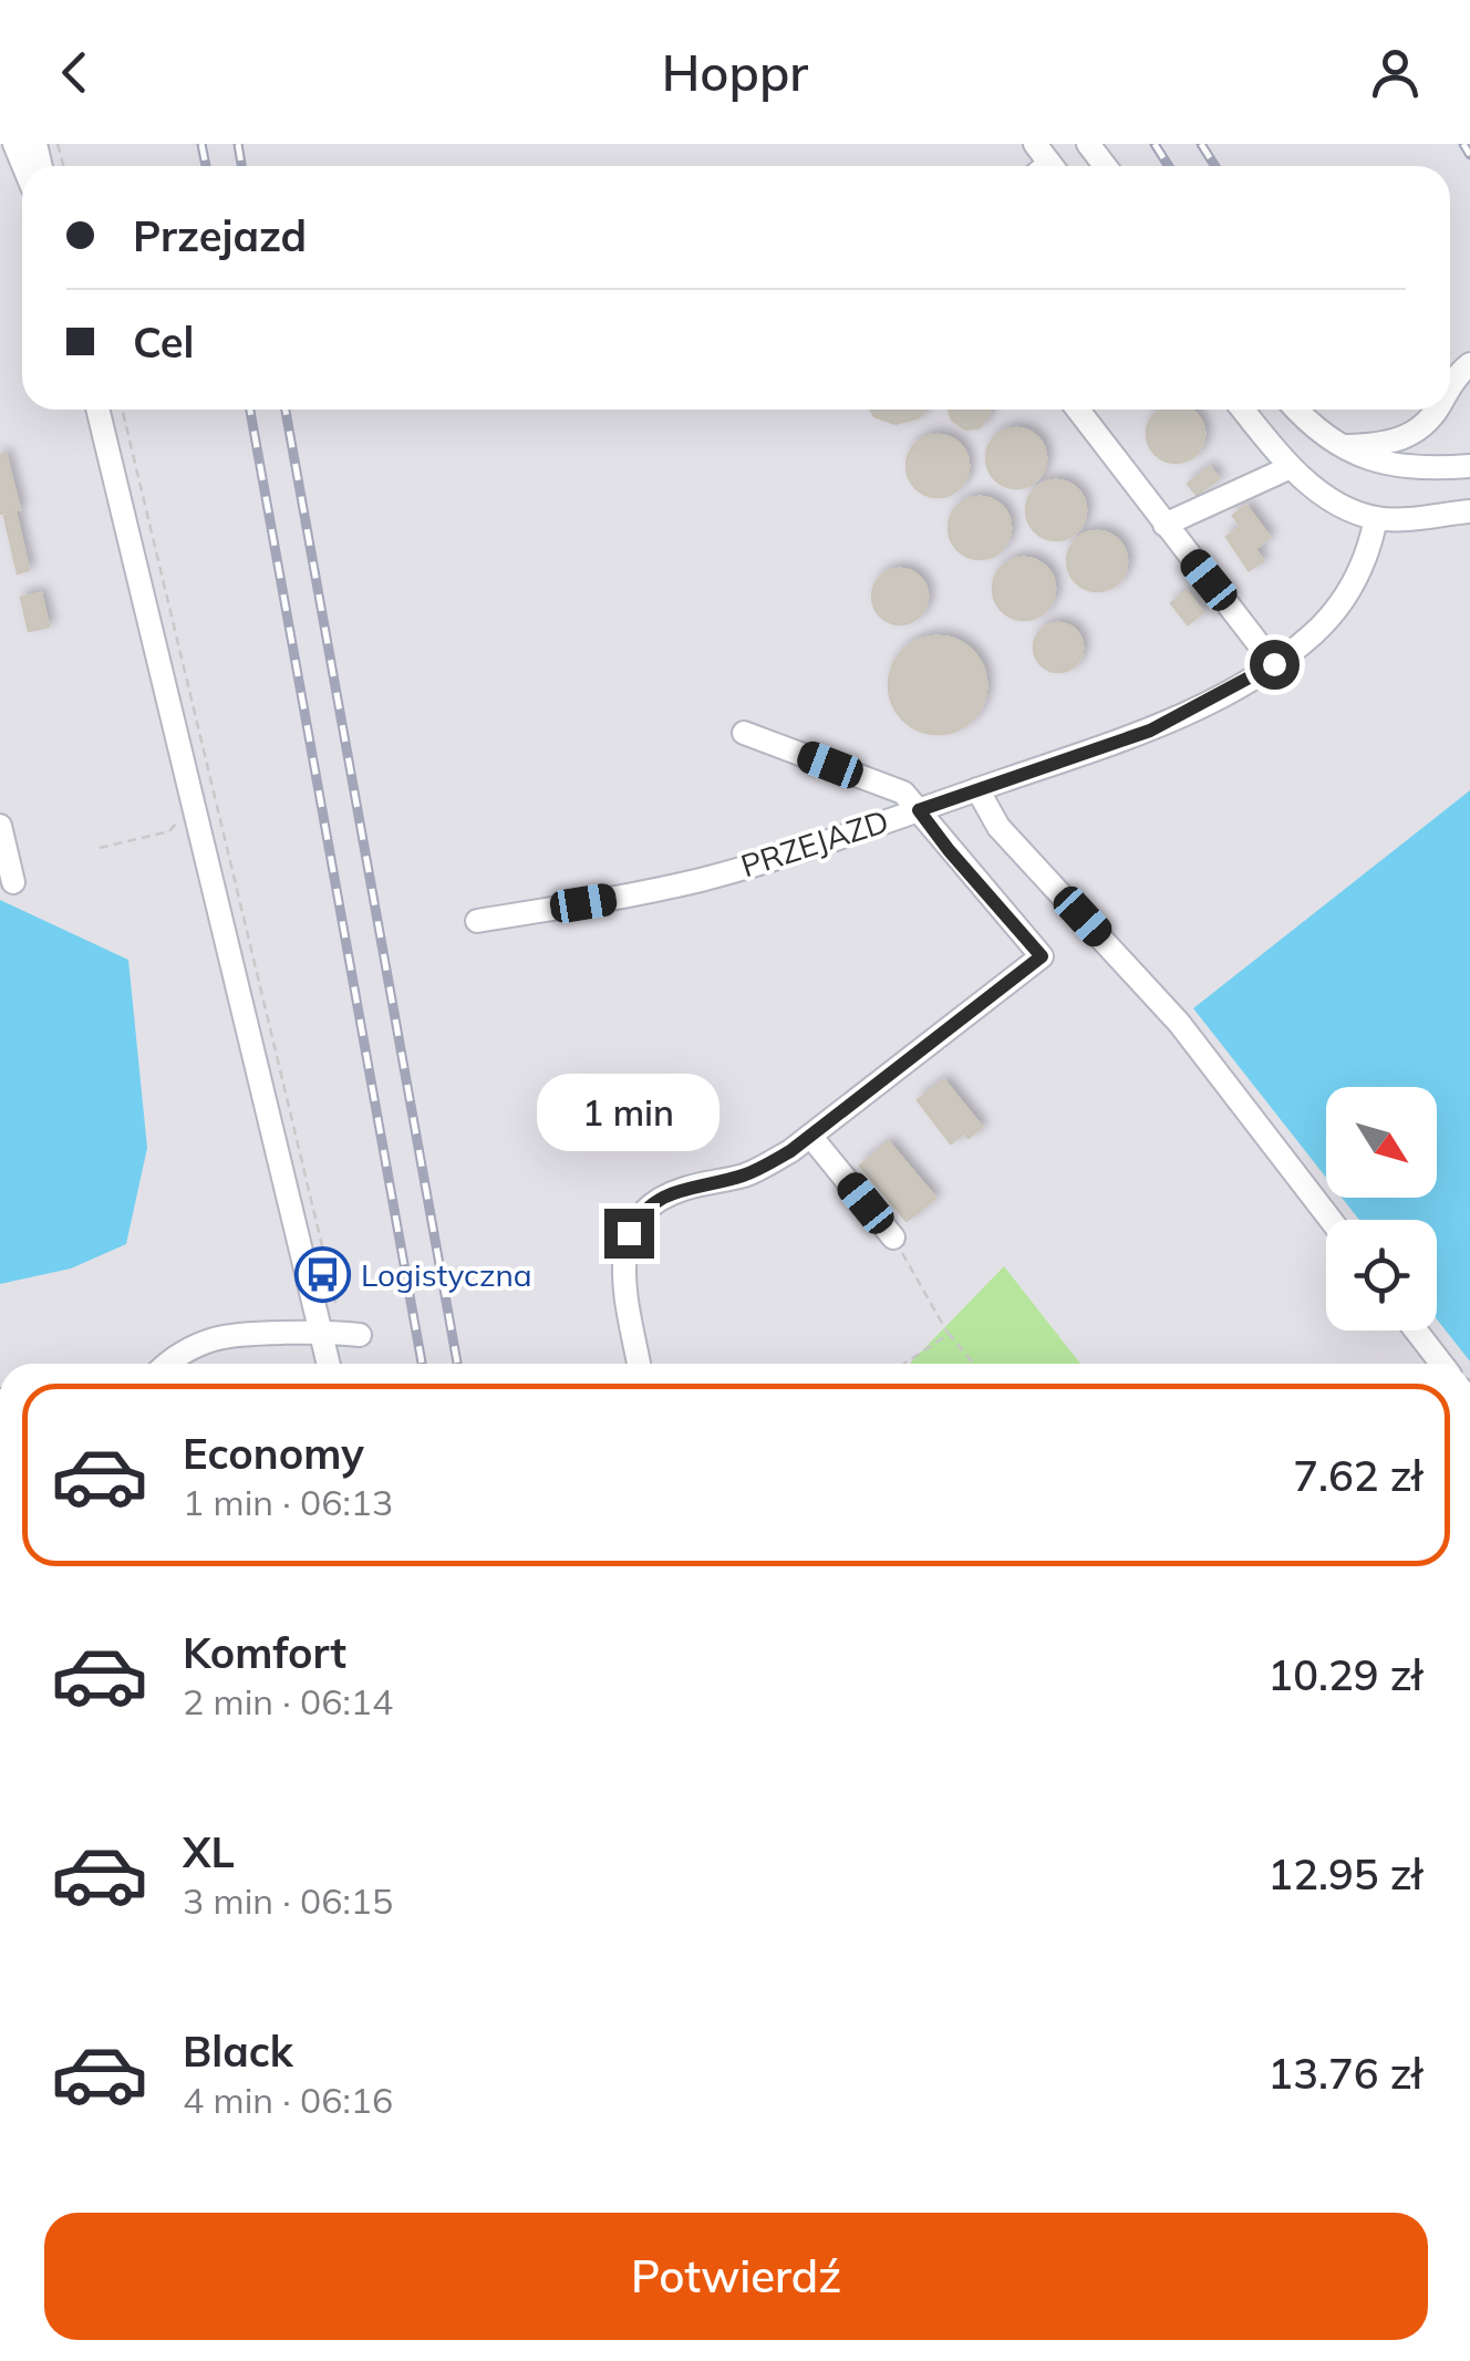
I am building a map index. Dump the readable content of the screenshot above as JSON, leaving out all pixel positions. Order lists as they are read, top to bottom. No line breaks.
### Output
{"streets":{"street":["PRZEJAZD"]},"places":{"bus stop":["Logistyczna"]},"north":"bottom right","page":{"header":"Hoppr","banner":["Przejazd","Cel"],"bubble":"1 min","list":[{"name":"Economy","note":"1 min · 06:13","value":"7.62 zł"},{"name":"Komfort","note":"2 min · 06:14","value":"10.29 zł"},{"name":"XL","note":"3 min · 06:15","value":"12.95 zł"},{"name":"Black","note":"4 min · 06:16","value":"13.76 zł"}],"buttons":"Potwierdź"}}
